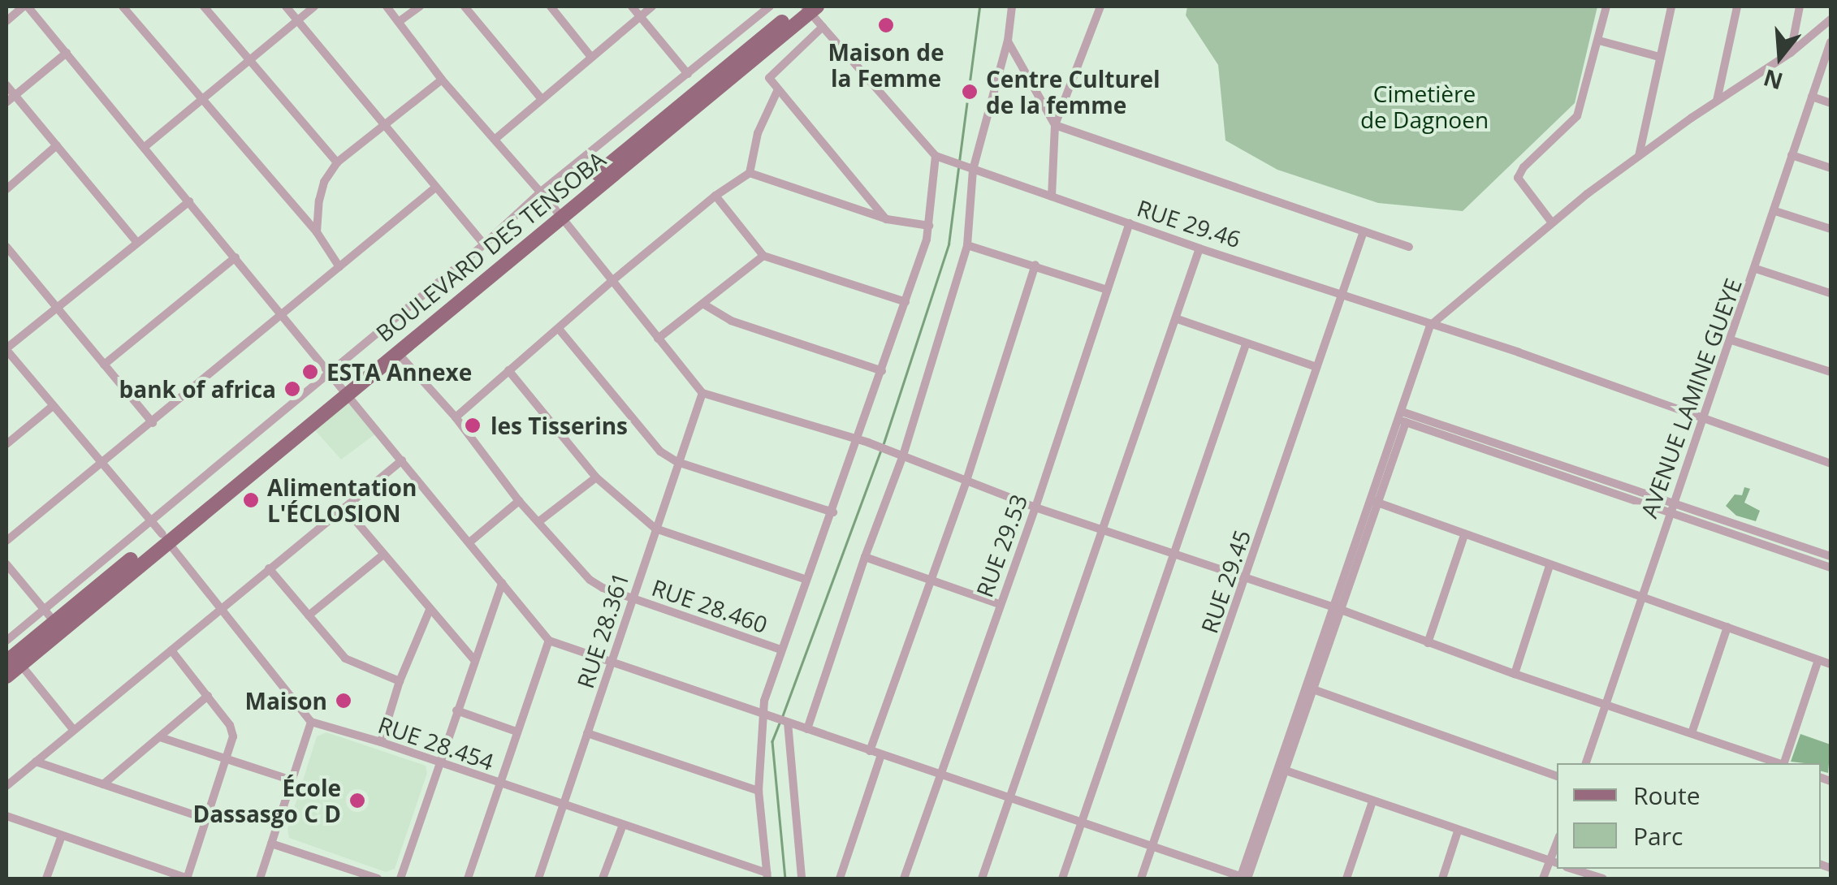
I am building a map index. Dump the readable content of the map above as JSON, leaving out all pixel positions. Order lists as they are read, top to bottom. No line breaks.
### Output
{"streets":{"main road":["BOULEVARD DES TENSOBA"],"street":["RUE 29.46","AVENUE LAMINE GUEYE","RUE 29.53","RUE 29.45","RUE 28.460","RUE 28.361","RUE 28.454"]},"crossings":[["RUE 29.46","AVENUE LAMINE GUEYE"],["RUE 29.46","RUE 29.53"],["RUE 29.46","RUE 29.45"],["BOULEVARD DES TENSOBA","RUE 28.460"],["RUE 28.460","RUE 28.361"],["RUE 28.361","RUE 28.454"]],"parks":["Cimetière de Dagnoen"],"places":["Maison de la Femme","Centre Culturel de la femme","ESTA Annexe","bank of africa","les Tisserins","Alimentation L'ÉCLOSION","Maison","École Dassasgo C D"],"legend":["Route","Parc"],"north":"bottom"}
